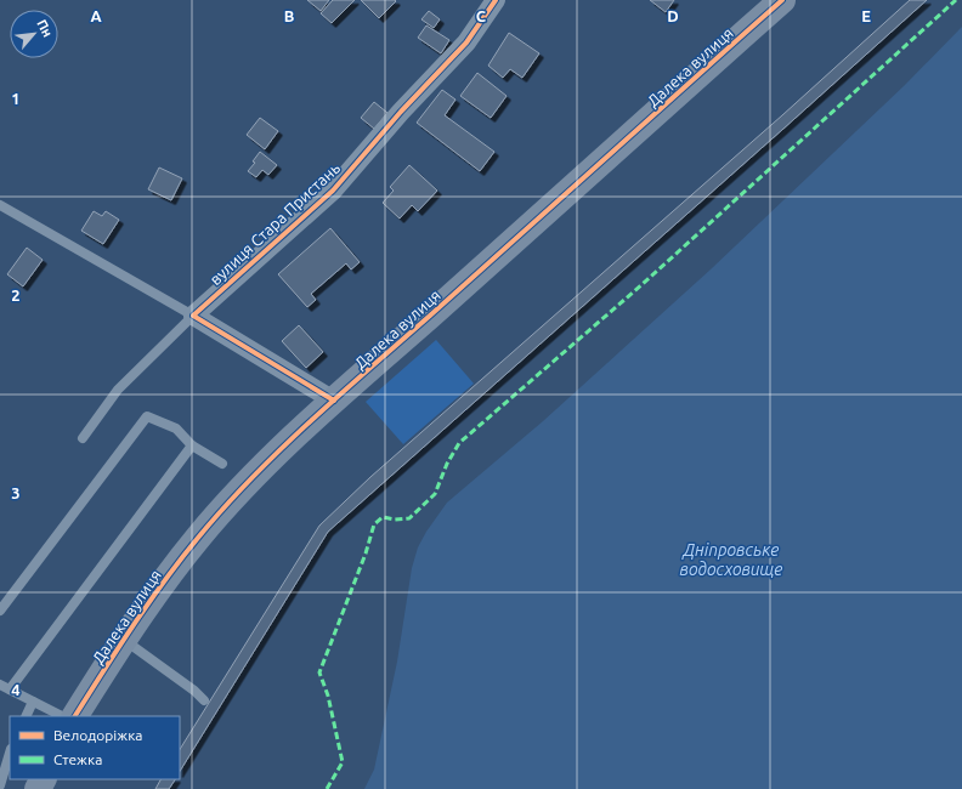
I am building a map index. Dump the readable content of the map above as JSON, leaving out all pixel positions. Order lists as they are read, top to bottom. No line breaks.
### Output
{"streets":{"street":["Далека вулиця","вулиця Стара Пристань"]},"water":["Дніпровське водосховище"],"legend":["Велодоріжка","Стежка"],"north":"top right","grid":{"columns":["A","B","C","D","E"],"rows":["1","2","3","4"]}}
